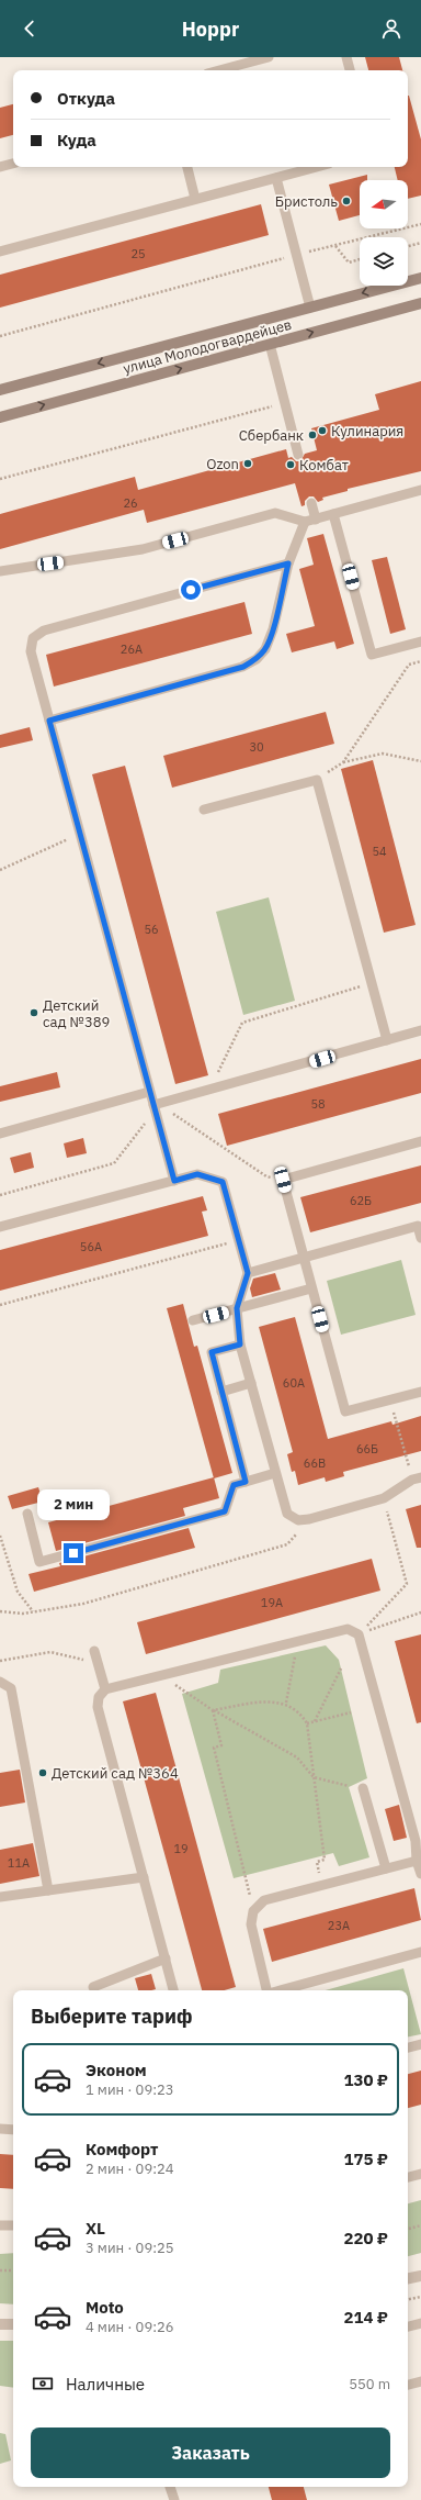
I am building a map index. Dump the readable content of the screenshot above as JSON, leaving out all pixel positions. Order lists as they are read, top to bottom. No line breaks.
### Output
{"streets":{"main road":["улица Молодогвардейцев"]},"places":["Бристоль","Кулинария","Сбербанк","Ozon","Комбат","Детский сад №389","Детский сад №364"],"house_numbers":["25","26","26А","30","54","56","58","62Б","56А","60А","66Б","66В","19А","19","11А","23А"],"north":"left","page":{"header":"Hoppr","banner":["Откуда","Куда"],"bubble":"2 мин","heading":"Выберите тариф","list":[{"name":"Эконом","note":"1 мин · 09:23","value":"130 ₽"},{"name":"Комфорт","note":"2 мин · 09:24","value":"175 ₽"},{"name":"XL","note":"3 мин · 09:25","value":"220 ₽"},{"name":"Moto","note":"4 мин · 09:26","value":"214 ₽"}],"pay":["Наличные","550 m"],"buttons":"Заказать"}}
